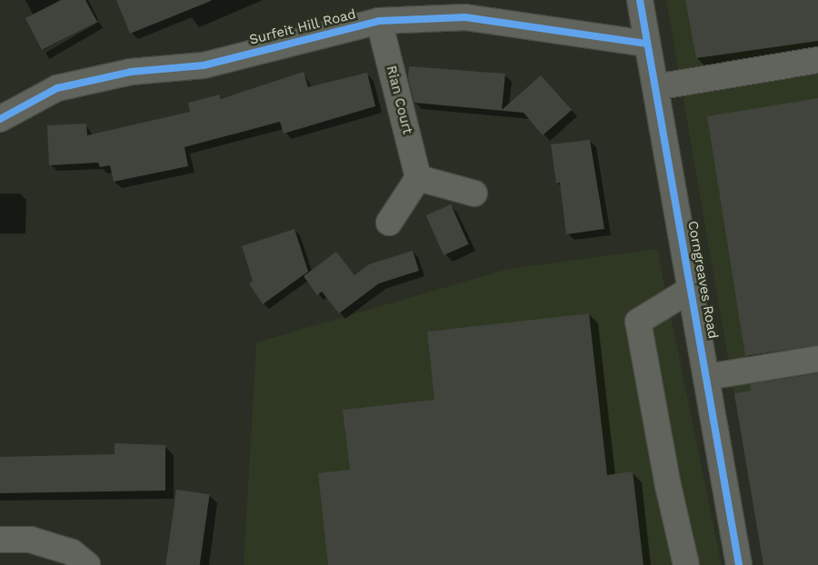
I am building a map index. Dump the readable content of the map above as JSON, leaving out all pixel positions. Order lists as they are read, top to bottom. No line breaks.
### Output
{"streets":{"street":["Surfeit Hill Road","Rian Court","Corngreaves Road"]},"crossings":[["Surfeit Hill Road","Rian Court"],["Surfeit Hill Road","Corngreaves Road"]]}
